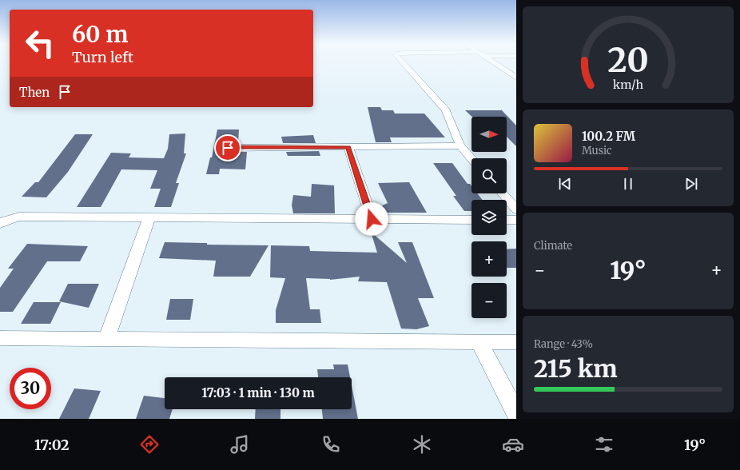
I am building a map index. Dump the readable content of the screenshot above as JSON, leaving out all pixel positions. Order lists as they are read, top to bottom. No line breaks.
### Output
{"north":"right","page":{"turn":["60 m","Turn left"],"then":"Then","map_buttons":["+","−"],"song":["100.2 FM","Music"],"tile":["Climate",["Range · 43%","215 km"]],"heat":["−","19°","+"],"limit":"30","trip":"17:03 · 1 min · 130 m","tabs":["17:02","19°"],"gauge":["20","km/h"]}}
